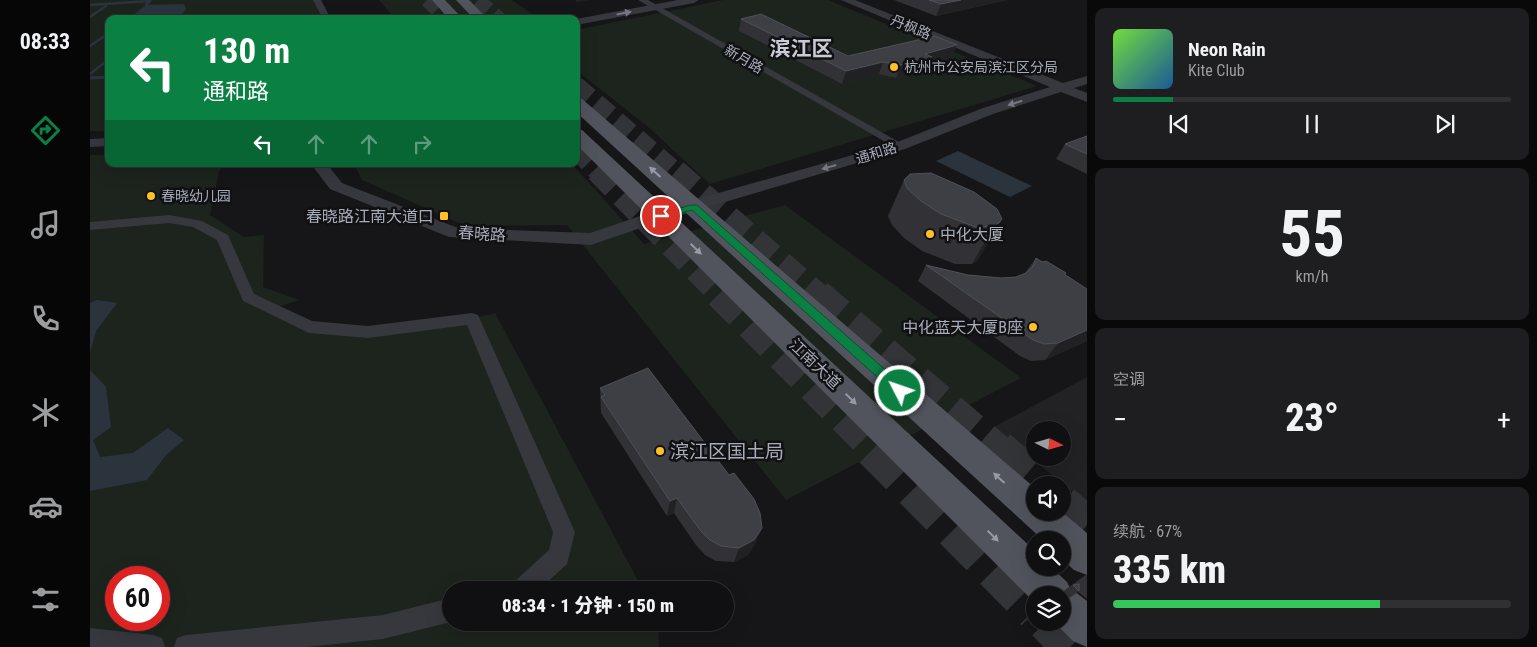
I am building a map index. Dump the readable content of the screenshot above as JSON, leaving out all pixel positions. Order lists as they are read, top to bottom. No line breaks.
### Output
{"streets":{"main road":["江南大道"],"street":["丹枫路","新月路","通和路","春晓路"]},"crossings":[["丹枫路","通和路"],["新月路","通和路"],["通和路","春晓路"],["通和路","江南大道"],["春晓路","江南大道"]],"one_way":["通和路"],"districts":["滨江区"],"places":{"other":["杭州市公安局滨江区分局","春晓幼儿园","中化大厦","中化蓝天大厦B座","滨江区国土局"],"transit":["春晓路江南大道口"]},"north":"right","page":{"tabs":"08:33","turn":["130 m","通和路"],"song":["Neon Rain","Kite Club"],"tile":[["55","km/h"],"空调",["续航 · 67%","335 km"]],"heat":["−","23°","+"],"limit":"60","trip":"08:34 · 1 分钟 · 150 m"}}
